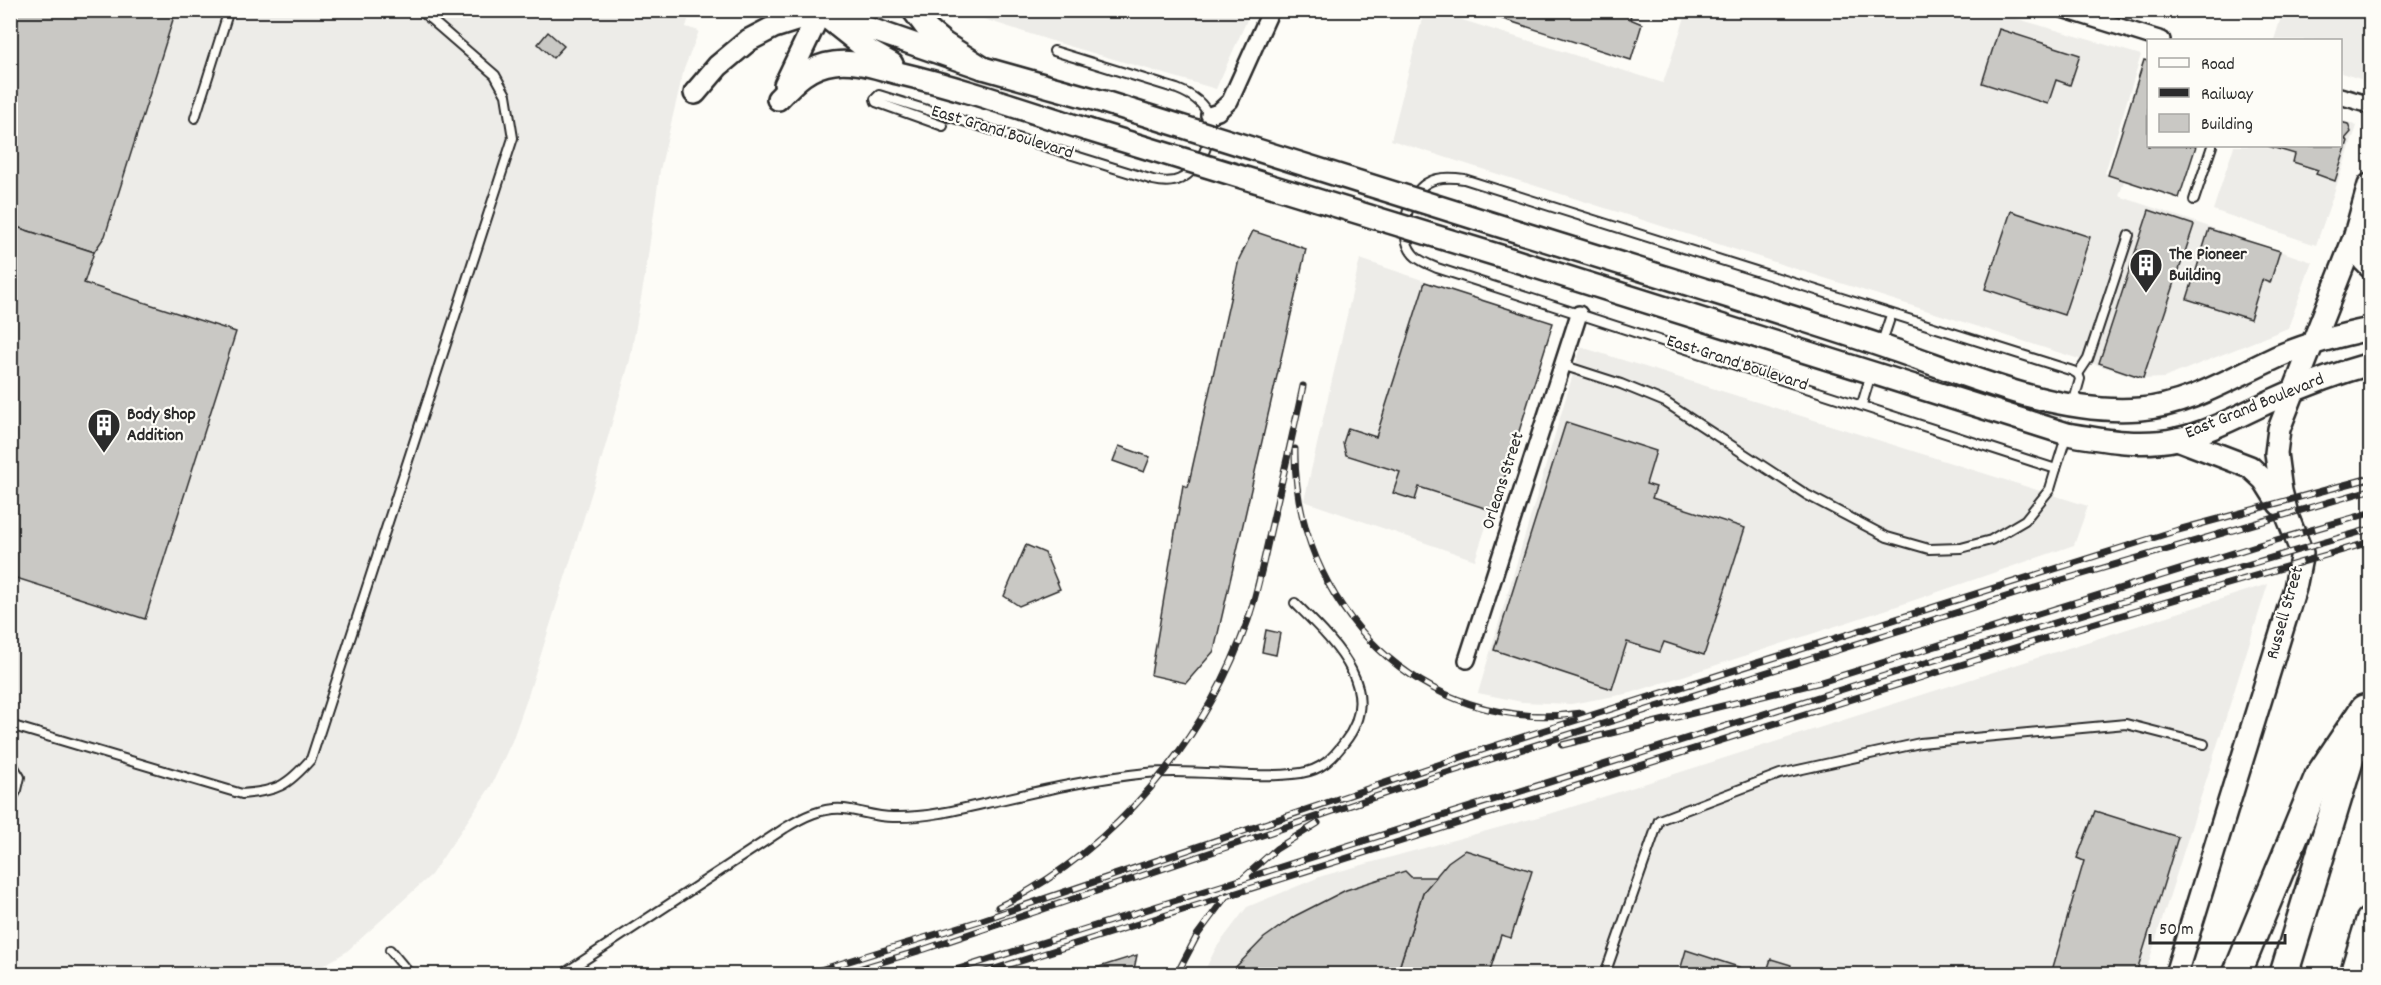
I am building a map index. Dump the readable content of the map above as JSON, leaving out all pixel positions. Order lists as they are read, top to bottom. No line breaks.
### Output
{"streets":{"main road":["East Grand Boulevard","Russell Street"],"street":["Orleans Street"]},"crossings":[["East Grand Boulevard","Orleans Street"],["East Grand Boulevard","Russell Street"]],"places":{"building":["The Pioneer Building","Body Shop Addition"]},"legend":["Road","Railway","Building"],"scale_bar":"50 m"}
